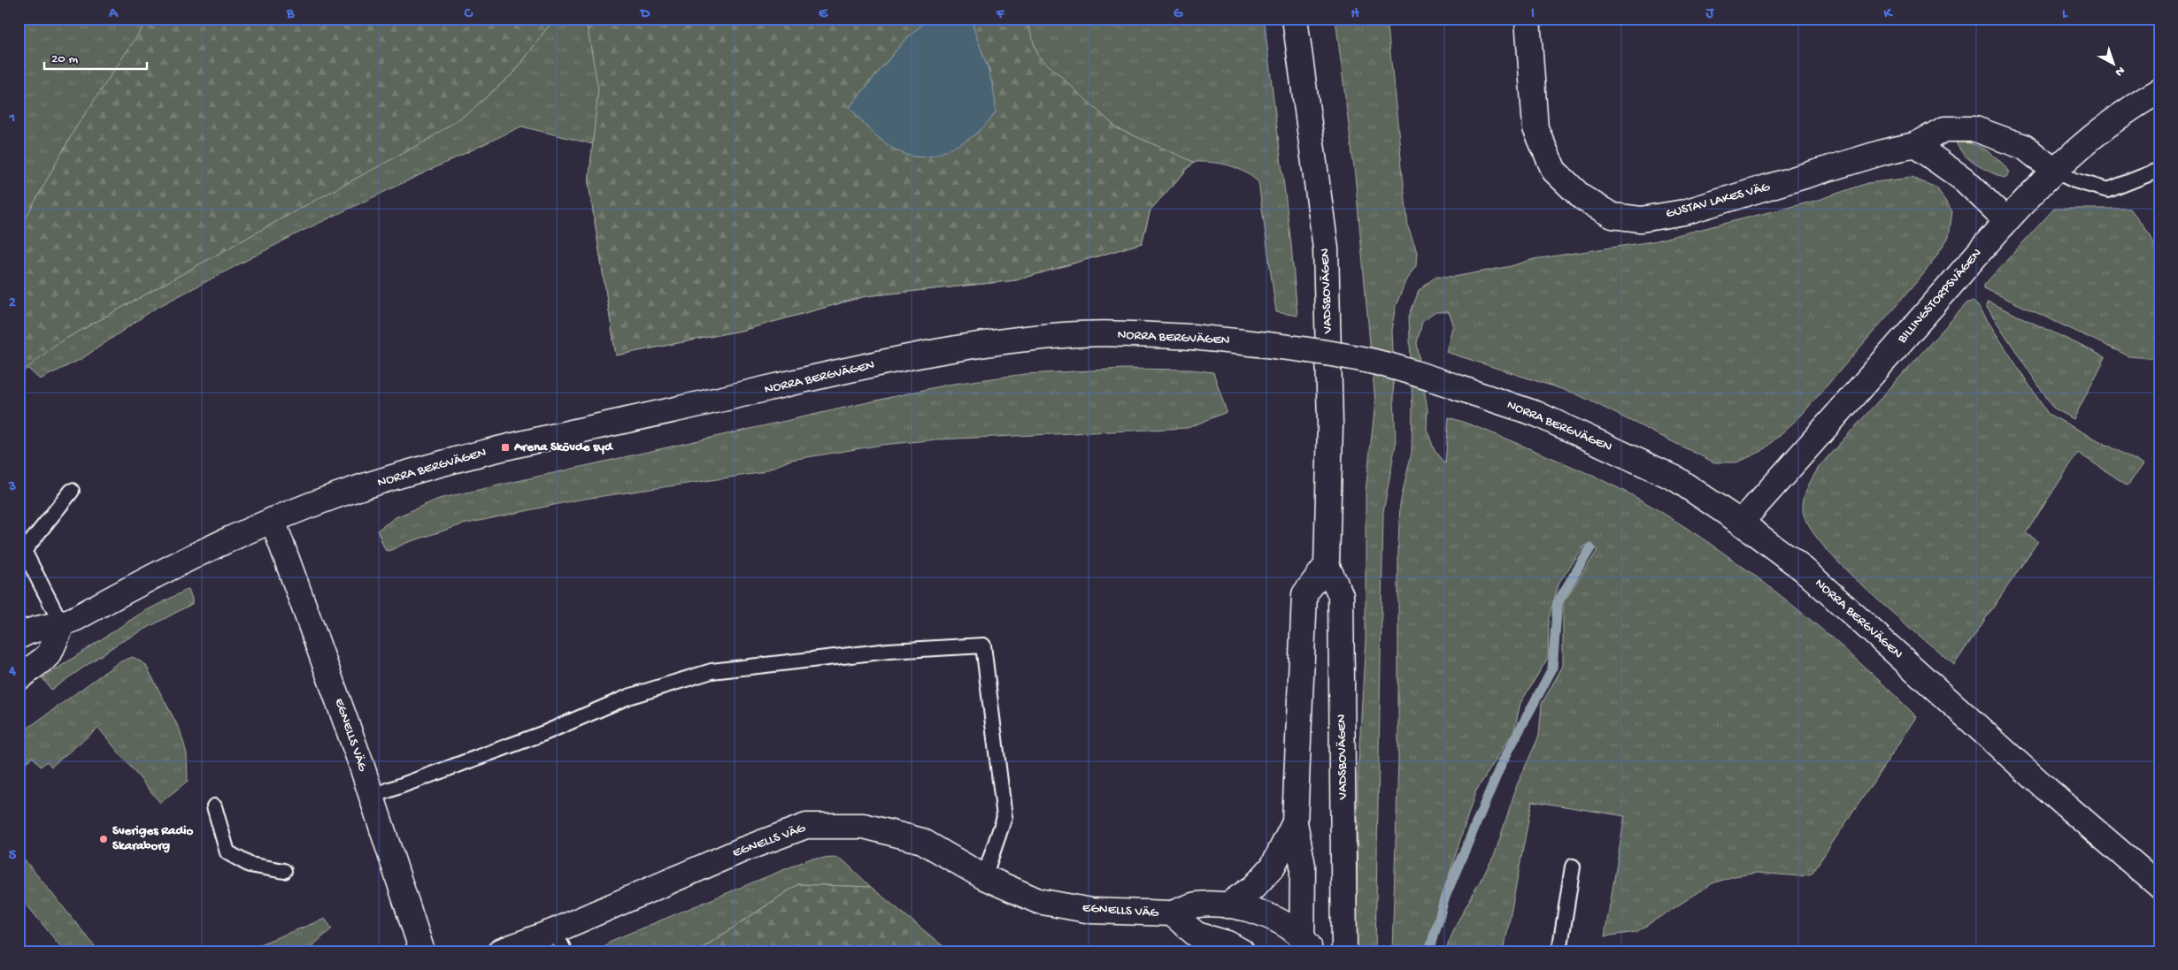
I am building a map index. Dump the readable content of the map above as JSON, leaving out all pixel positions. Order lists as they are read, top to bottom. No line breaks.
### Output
{"streets":{"street":["GUSTAV LAKES VÄG","VADSBOVÄGEN","BILLINGSTORPSVÄGEN","NORRA BERGVÄGEN","EGNELLS VÄG"]},"crossings":[["GUSTAV LAKES VÄG","BILLINGSTORPSVÄGEN"],["BILLINGSTORPSVÄGEN","NORRA BERGVÄGEN"],["NORRA BERGVÄGEN","EGNELLS VÄG"]],"places":{"transit":["Arena Skövde syd"],"other":["Sveriges Radio Skaraborg"]},"scale_bar":"20 m","north":"bottom right","grid":{"columns":["A","B","C","D","E","F","G","H","I","J","K","L"],"rows":["1","2","3","4","5"]}}
